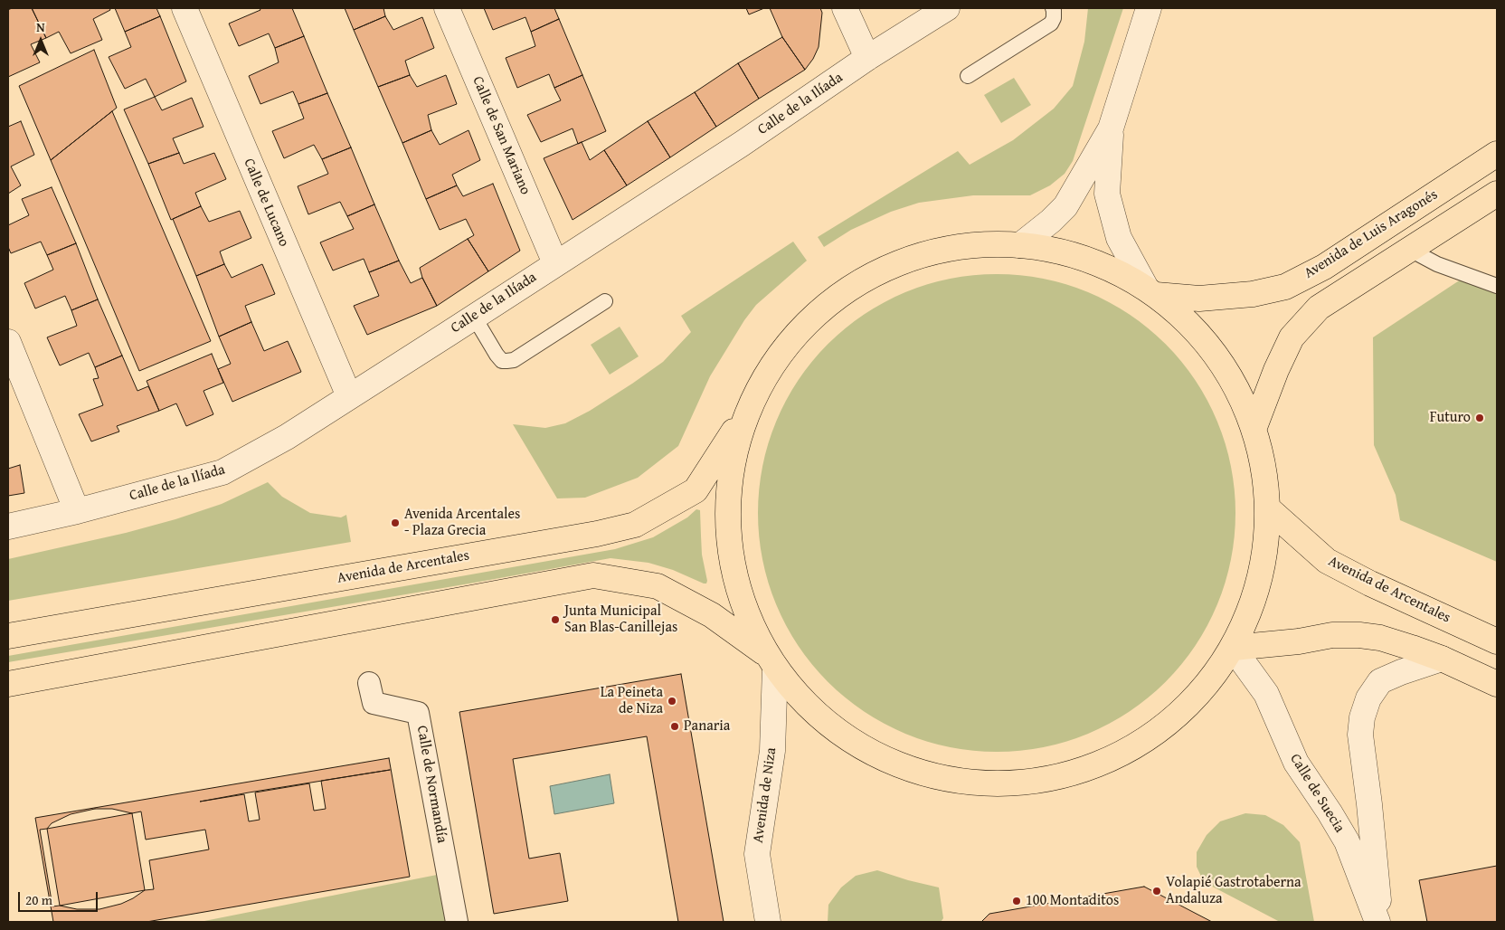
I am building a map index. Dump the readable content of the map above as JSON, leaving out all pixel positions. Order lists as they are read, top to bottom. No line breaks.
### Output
{"streets":{"main road":["Avenida de Luis Aragonés","Avenida de Arcentales"],"street":["Calle de la Ilíada","Calle de San Mariano","Calle de Lucano","Calle de Normandía","Calle de Suecia","Avenida de Niza"]},"crossings":[["Calle de la Ilíada","Calle de San Mariano"],["Calle de la Ilíada","Calle de Lucano"]],"places":["Futuro","Avenida Arcentales - Plaza Grecia","Junta Municipal San Blas-Canillejas","La Peineta de Niza","Panaria","Volapié Gastrotaberna Andaluza","100 Montaditos"],"scale_bar":"20 m","north":"top"}
